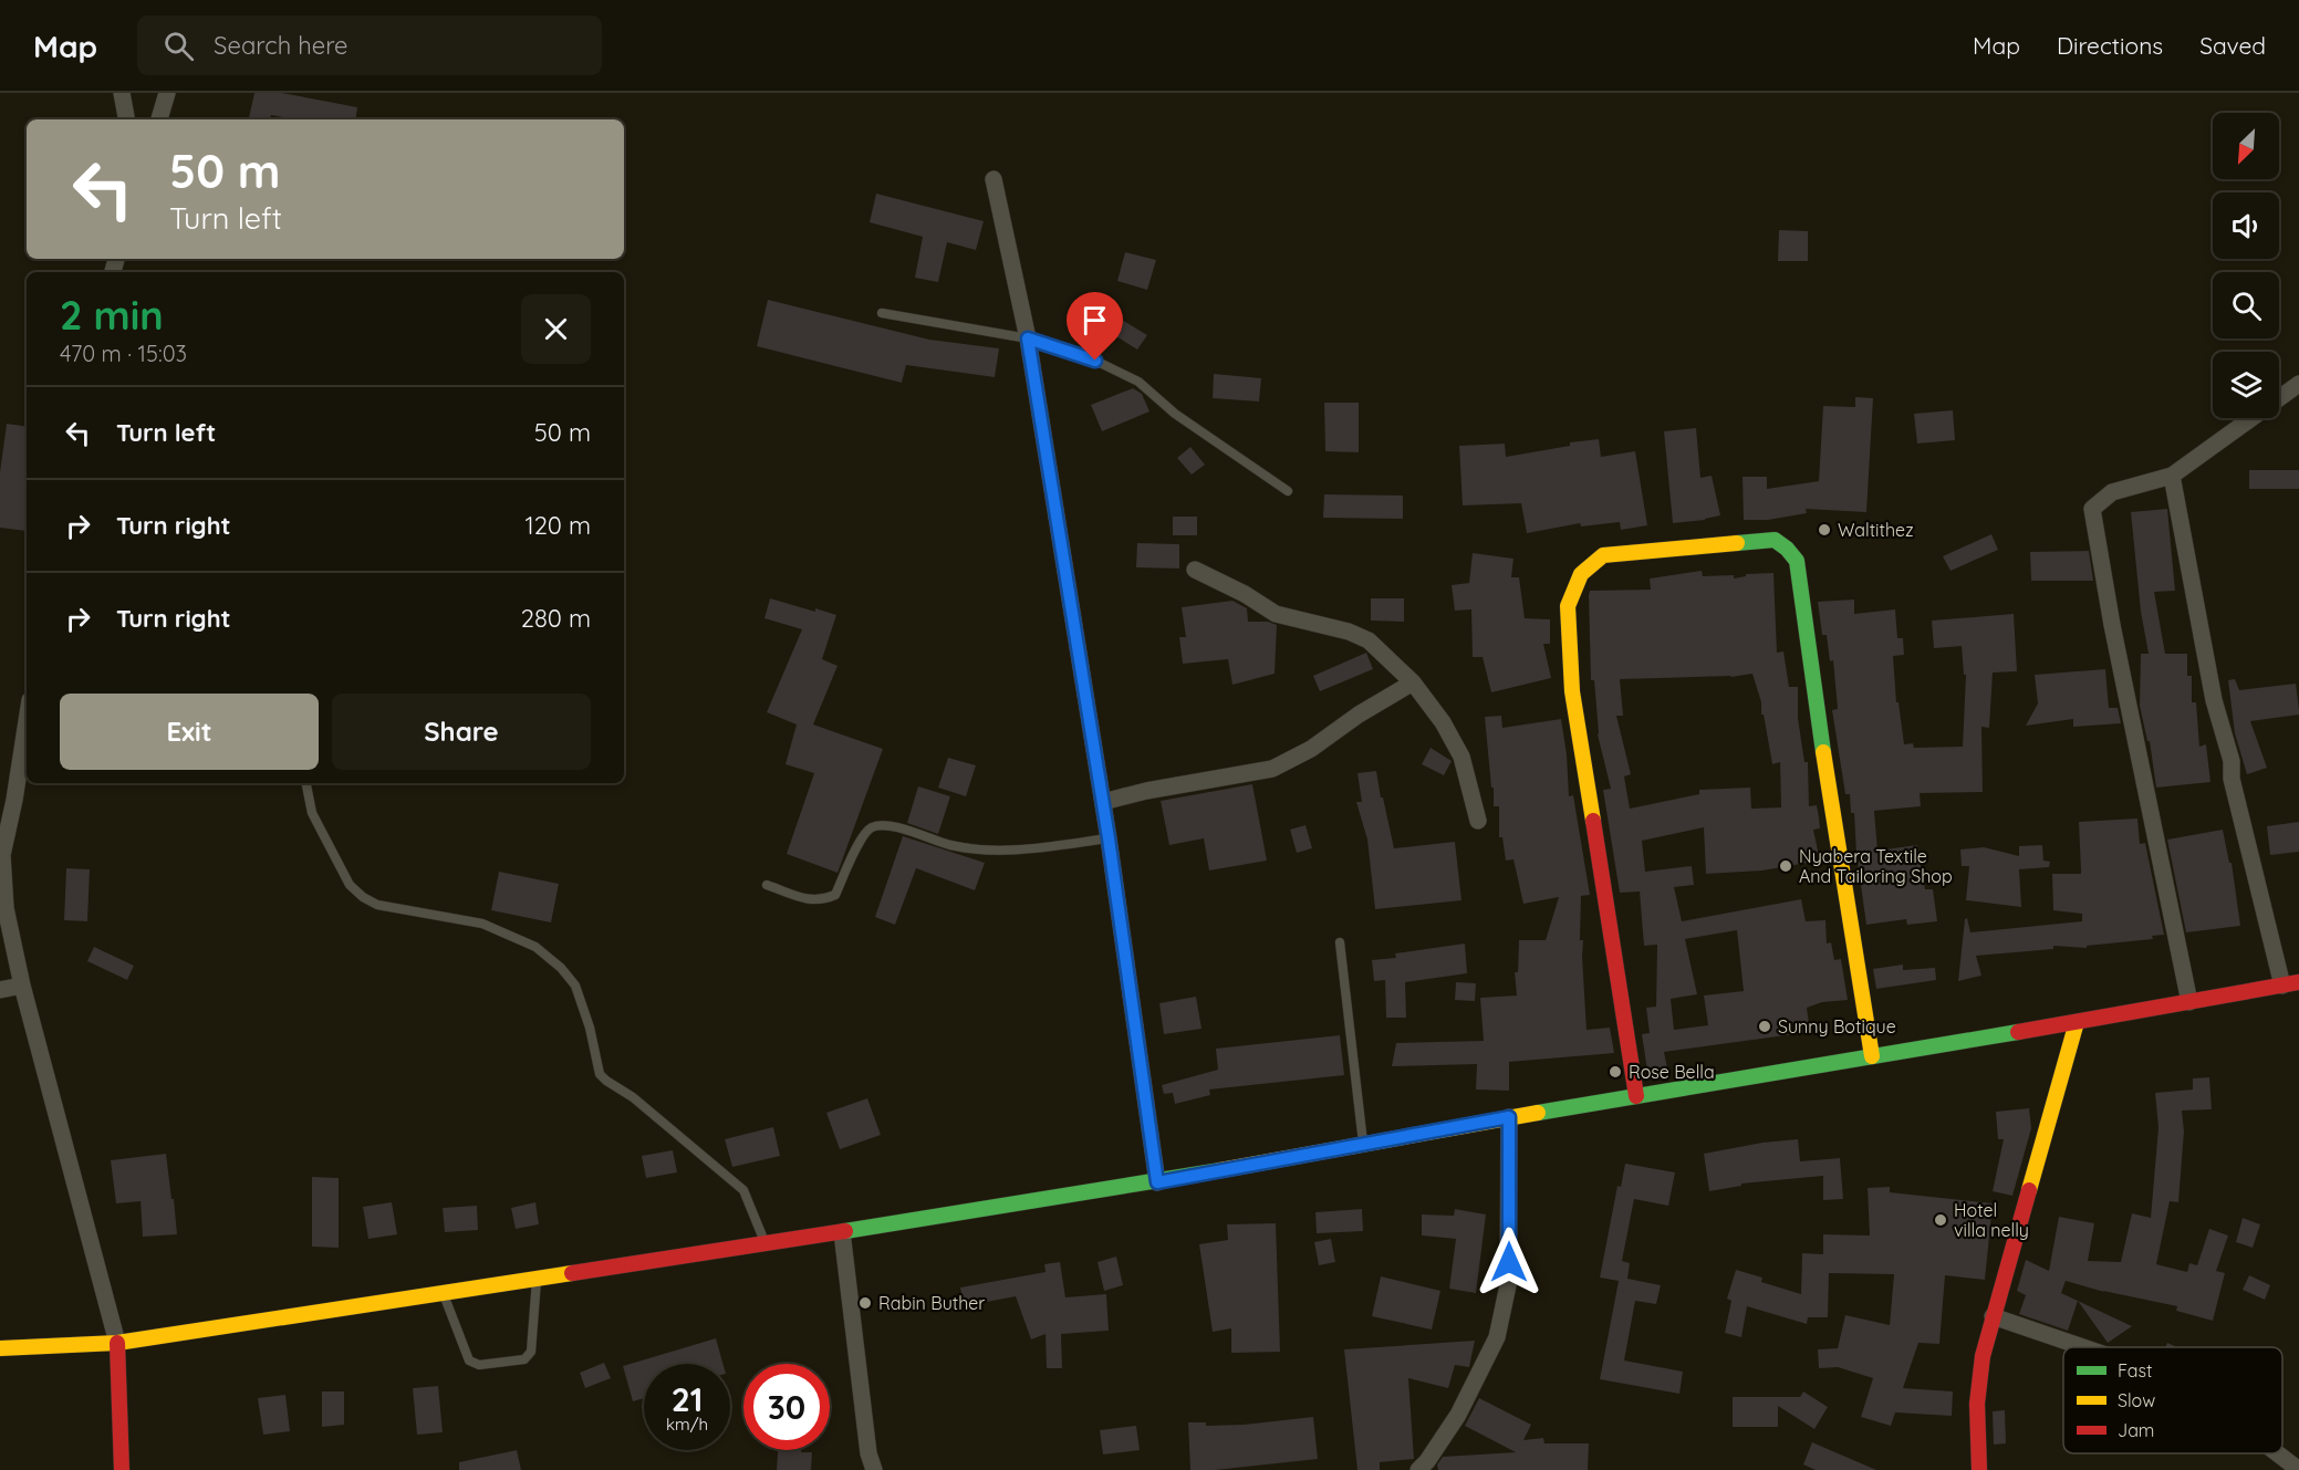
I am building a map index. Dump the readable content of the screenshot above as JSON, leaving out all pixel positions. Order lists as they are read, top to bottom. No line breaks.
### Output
{"places":["Waltithez","Nyabera Textile And Tailoring Shop","Sunny Botique","Rose Bella","Hotel villa nelly","Rabin Buther"],"legend":["Fast","Slow","Jam"],"north":"bottom left","page":{"header":"Map","search":"Search here","nav":["Map","Directions","Saved"],"turn":["50 m","Turn left"],"heading":["2 min","470 m · 15:03"],"list":[{"name":"Turn left","value":"50 m"},{"name":"Turn right","value":"120 m"},{"name":"Turn right","value":"280 m"}],"buttons":["Exit","Share"],"speed":"21 km/h","limit":"30"}}
